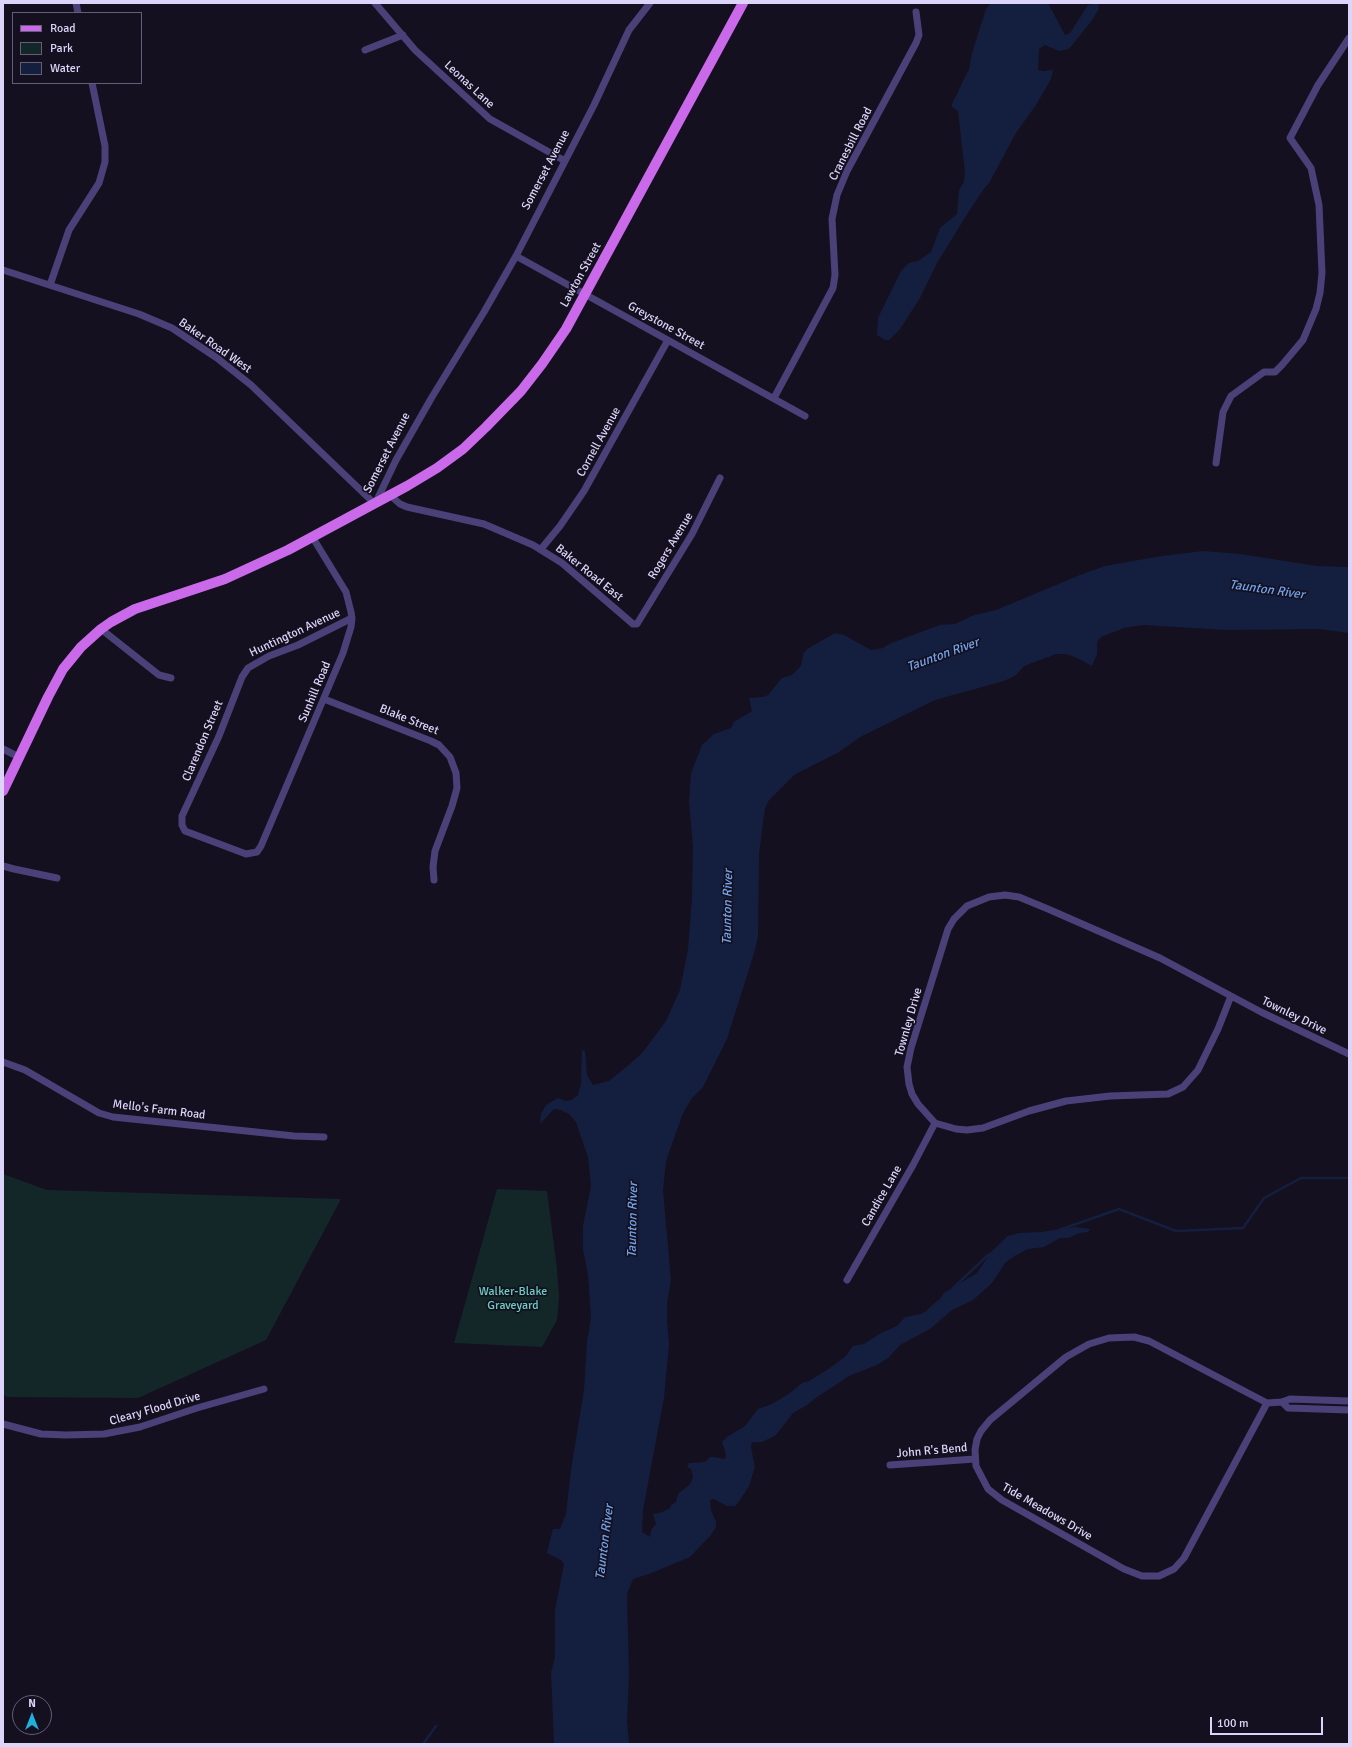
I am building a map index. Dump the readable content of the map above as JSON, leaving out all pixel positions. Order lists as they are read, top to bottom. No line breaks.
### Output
{"streets":{"main road":["Somerset Avenue","Lawton Street"],"street":["Leonas Lane","Cranesbill Road","Greystone Street","Baker Road West","Cornell Avenue","Rogers Avenue","Baker Road East","Huntington Avenue","Sunhill Road","Blake Street","Clarendon Street","Townley Drive","Mello's Farm Road","Candice Lane","Cleary Flood Drive","John R's Bend","Tide Meadows Drive"]},"crossings":[["Leonas Lane","Somerset Avenue"],["Cranesbill Road","Greystone Street"],["Somerset Avenue","Lawton Street"],["Somerset Avenue","Greystone Street"],["Somerset Avenue","Baker Road West"],["Somerset Avenue","Sunhill Road"],["Lawton Street","Greystone Street"],["Lawton Street","Baker Road West"],["Lawton Street","Baker Road East"],["Greystone Street","Cornell Avenue"],["Cornell Avenue","Baker Road East"],["Rogers Avenue","Baker Road East"],["Huntington Avenue","Sunhill Road"],["Huntington Avenue","Clarendon Street"],["Sunhill Road","Blake Street"],["Sunhill Road","Clarendon Street"],["Townley Drive","Candice Lane"],["John R's Bend","Tide Meadows Drive"]],"water":["Taunton River"],"parks":["Walker-Blake Graveyard"],"legend":["Road","Park","Water"],"scale_bar":"100 m","north":"top"}
